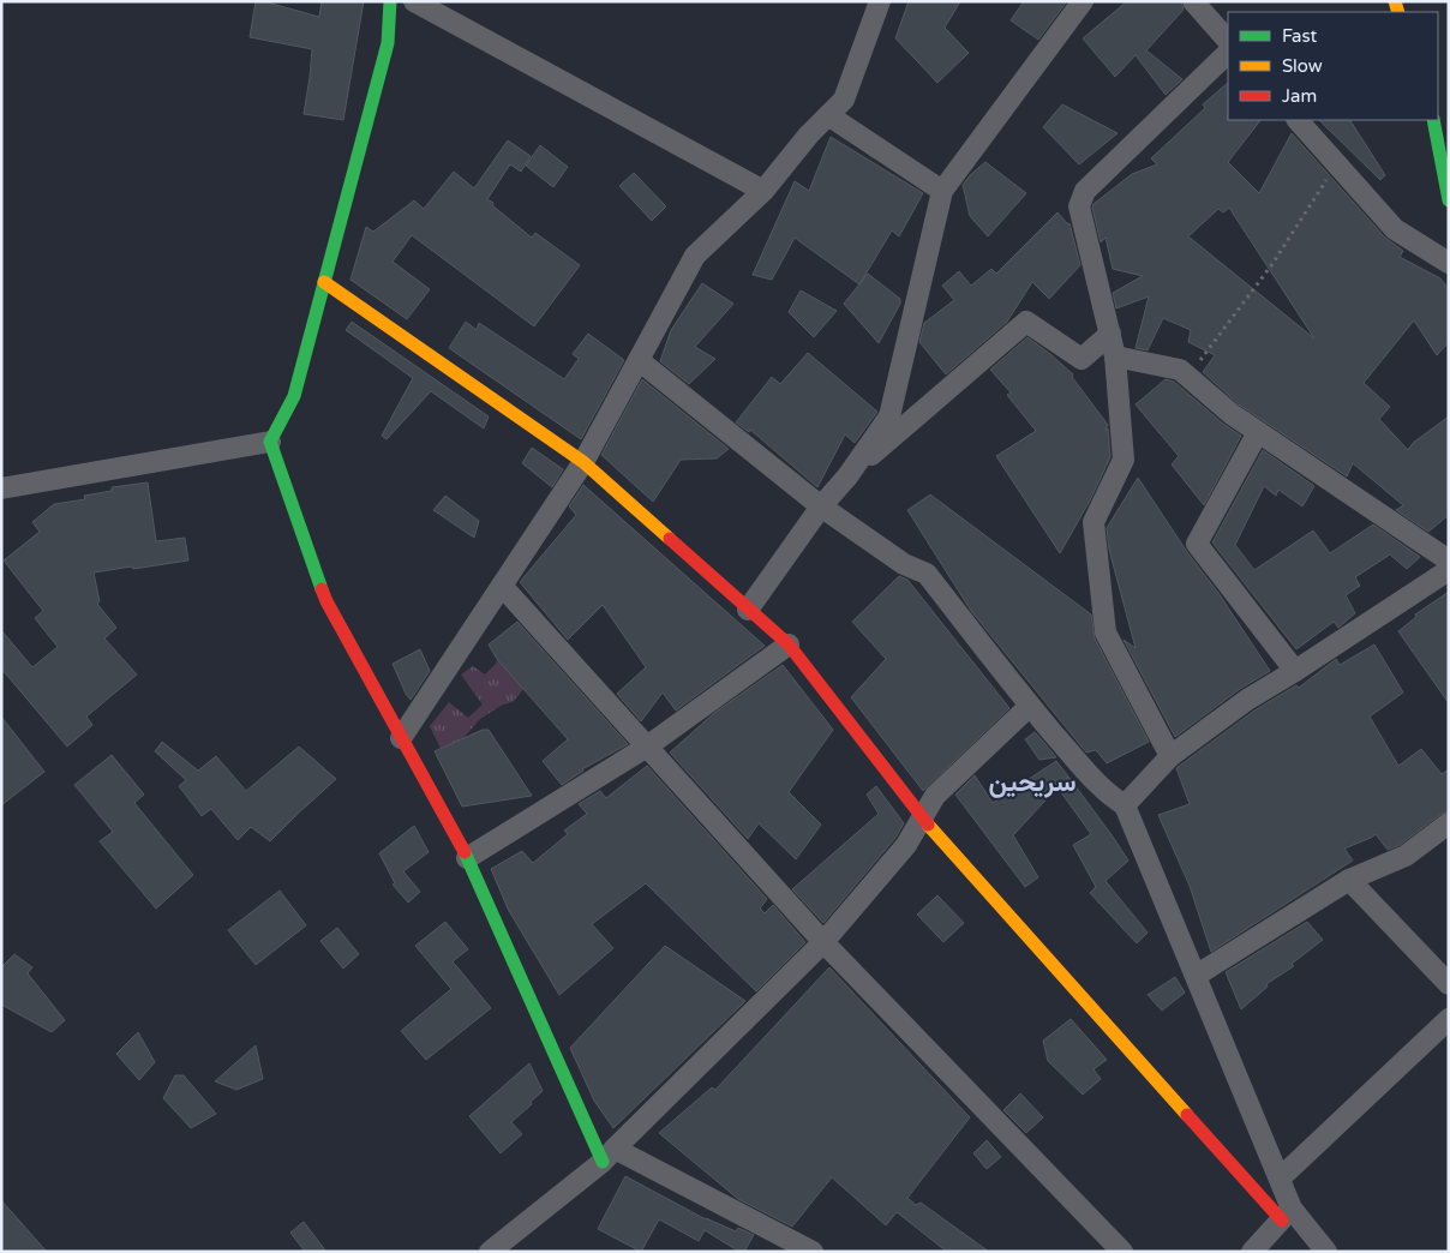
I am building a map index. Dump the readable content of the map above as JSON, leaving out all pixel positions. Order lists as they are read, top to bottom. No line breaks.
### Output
{"districts":["سريحين"],"legend":["Fast","Slow","Jam"]}
